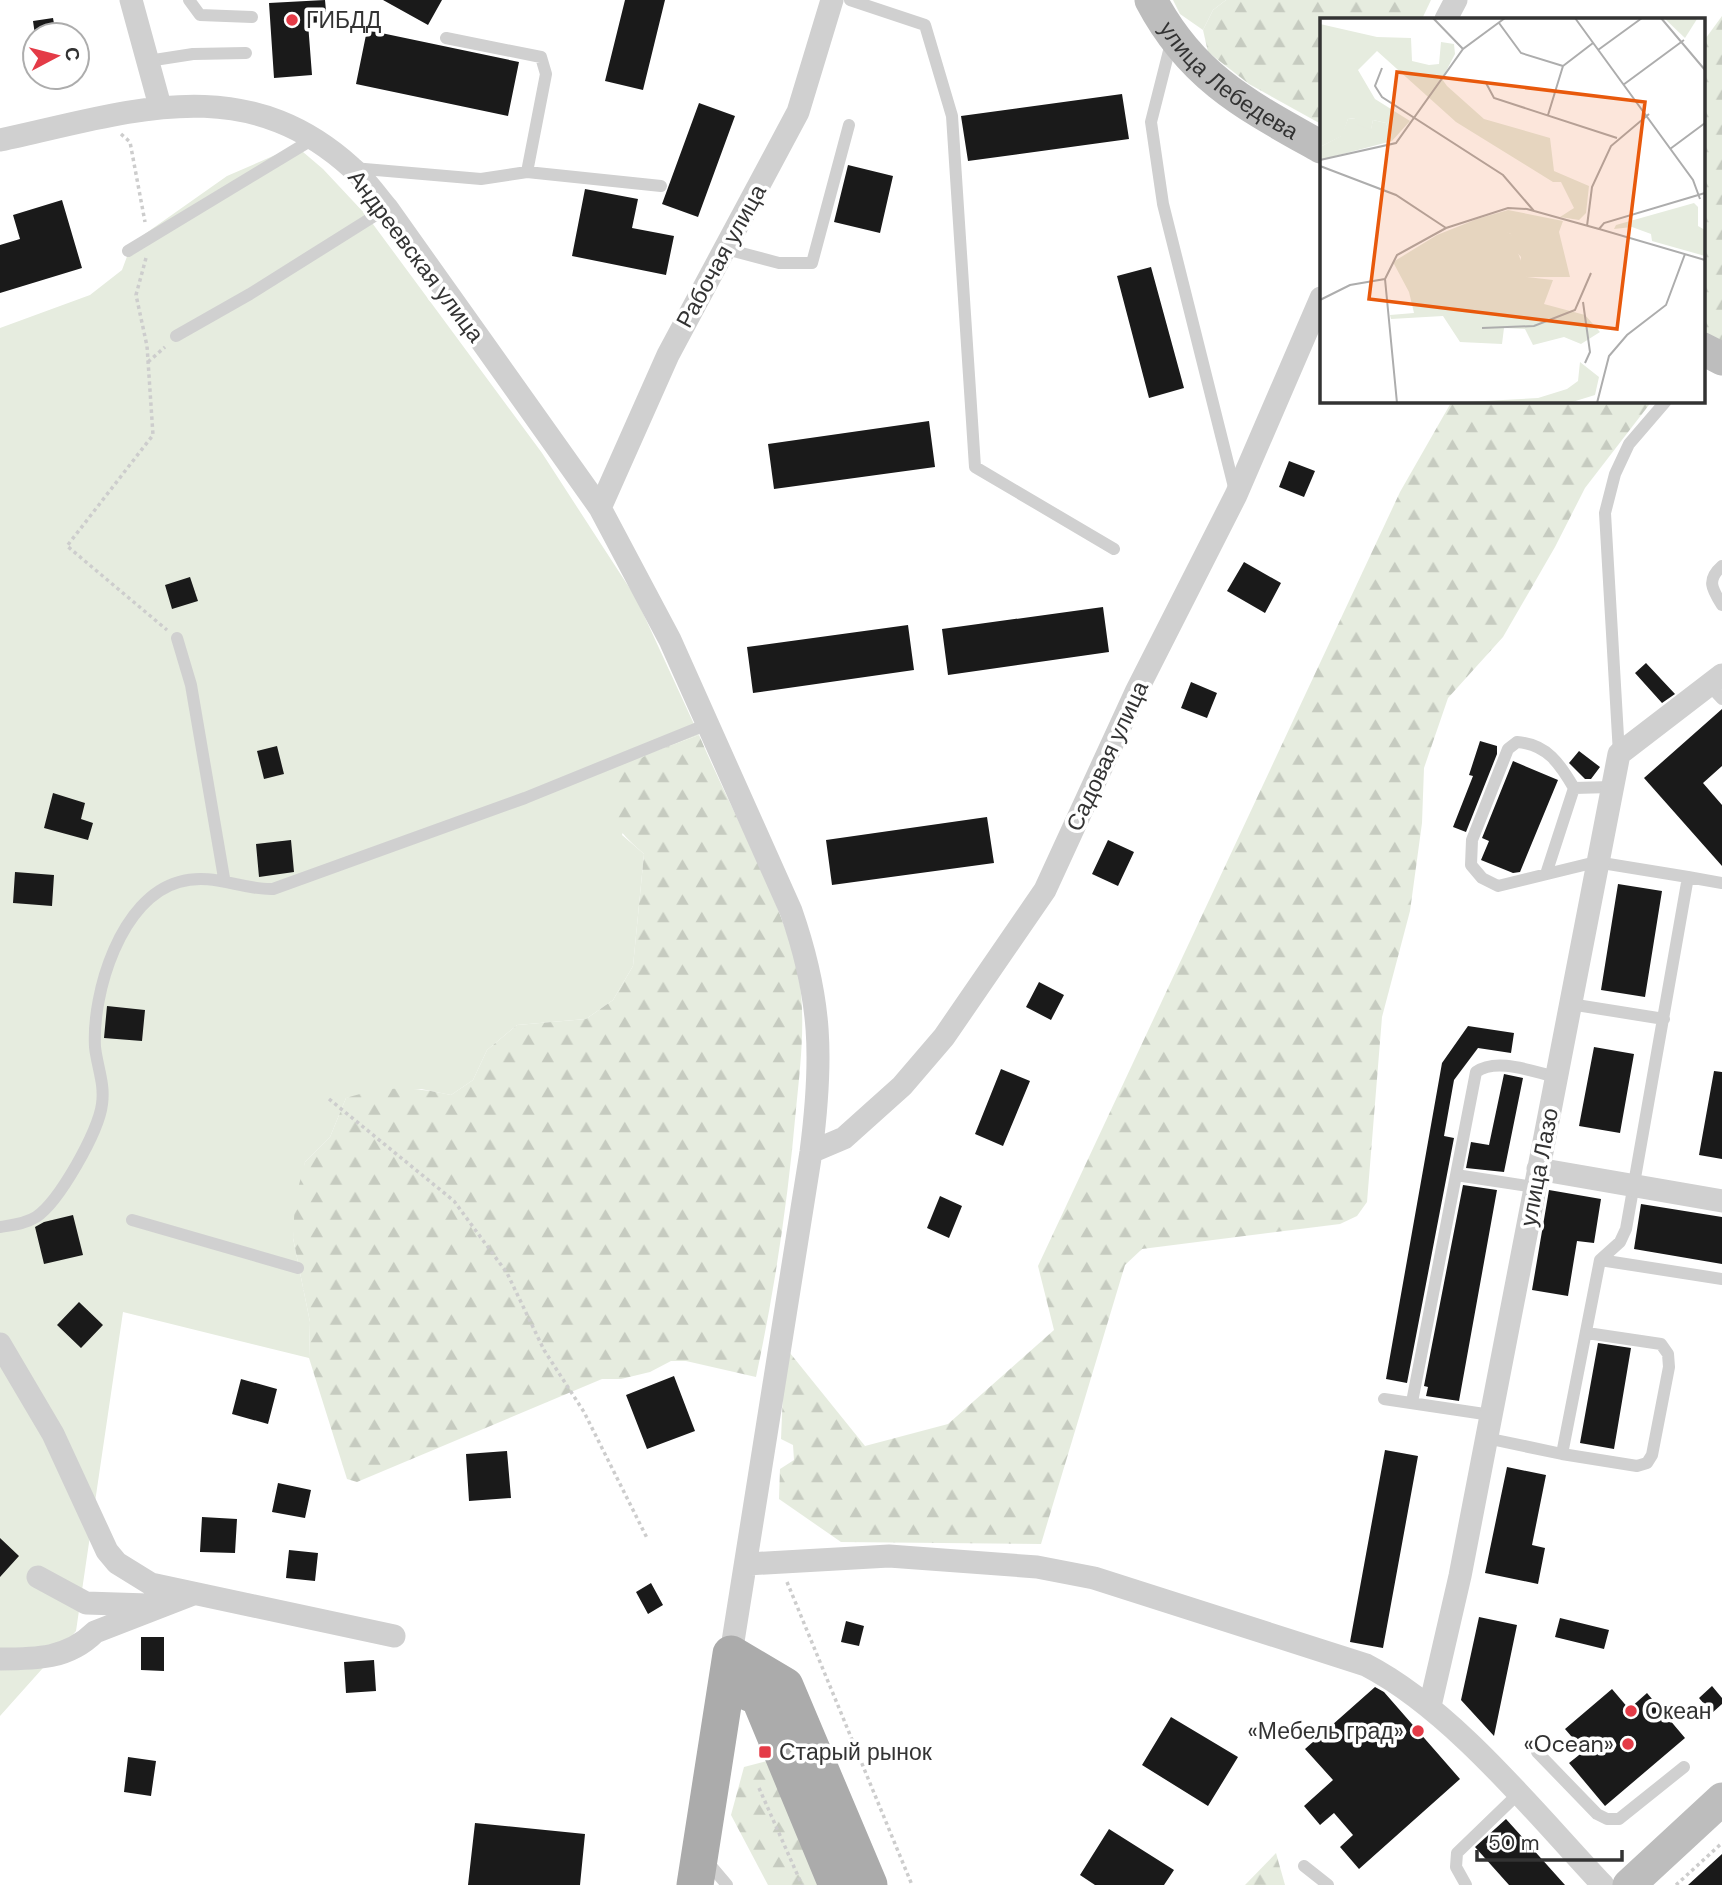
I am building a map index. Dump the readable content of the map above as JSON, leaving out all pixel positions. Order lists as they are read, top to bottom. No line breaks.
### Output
{"streets":{"street":["улица Лебедева","Андреевская улица","Рабочая улица","Садовая улица","улица Лазо"]},"crossings":[["Андреевская улица","Рабочая улица"],["Андреевская улица","Садовая улица"]],"places":{"other":["ГИБДД","Океан","«Мебель град»","«Оcean»"],"transit":["Старый рынок"]},"scale_bar":"50 m","north":"right"}
